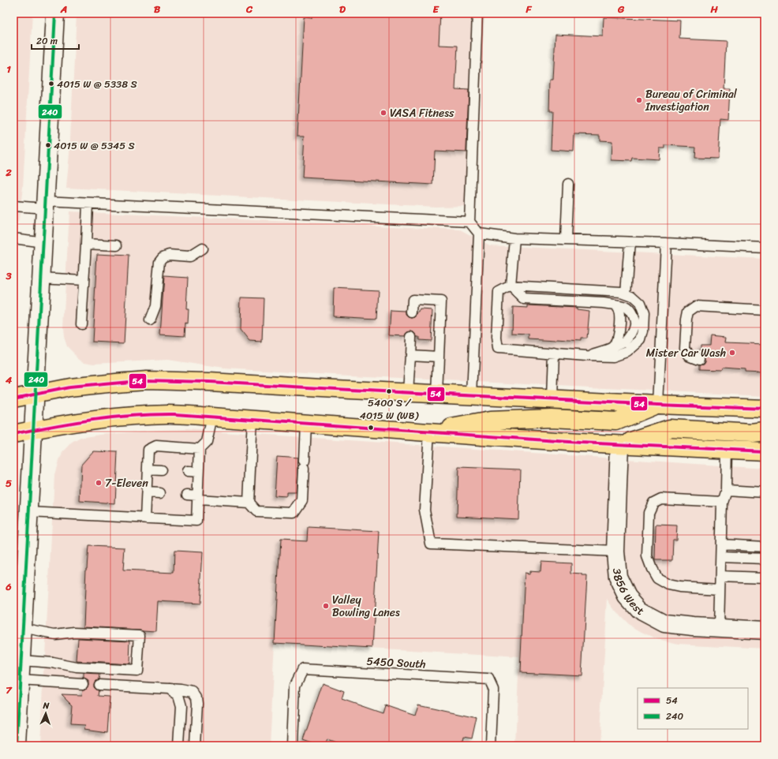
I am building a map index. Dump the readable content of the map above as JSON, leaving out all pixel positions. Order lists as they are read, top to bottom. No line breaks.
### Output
{"streets":{"street":["3856 West"],"lane":["5450 South"]},"places":["4015 W @ 5338 S","Bureau of Criminal Investigation","VASA Fitness","4015 W @ 5345 S","Mister Car Wash","5400 S / 4015 W (WB)","7-Eleven","Valley Bowling Lanes"],"lines":["transit line 240","transit line 54"],"legend":["54","240"],"scale_bar":"20 m","north":"top","grid":{"columns":["A","B","C","D","E","F","G","H"],"rows":["1","2","3","4","5","6","7"]}}
